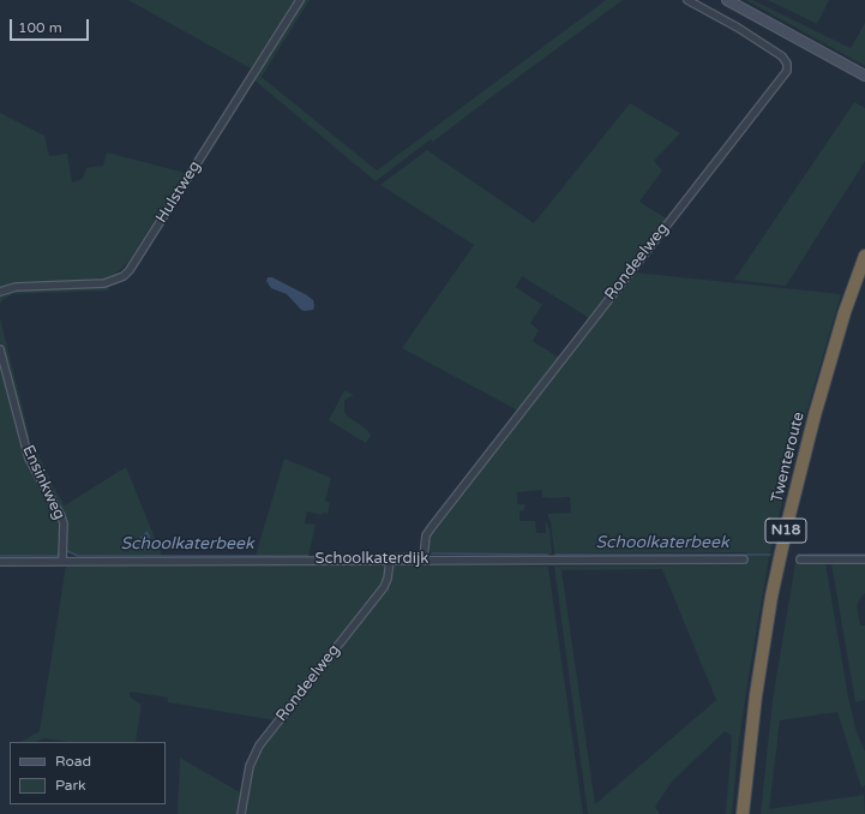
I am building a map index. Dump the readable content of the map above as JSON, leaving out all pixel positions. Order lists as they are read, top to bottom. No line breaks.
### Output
{"streets":{"highway":["Twenteroute","N18"],"street":["Hulstweg","Rondeelweg","Ensinkweg","Schoolkaterdijk"]},"crossings":[["Rondeelweg","Schoolkaterdijk"],["Ensinkweg","Schoolkaterdijk"]],"water":["Schoolkaterbeek"],"legend":["Road","Park"],"scale_bar":"100 m"}
